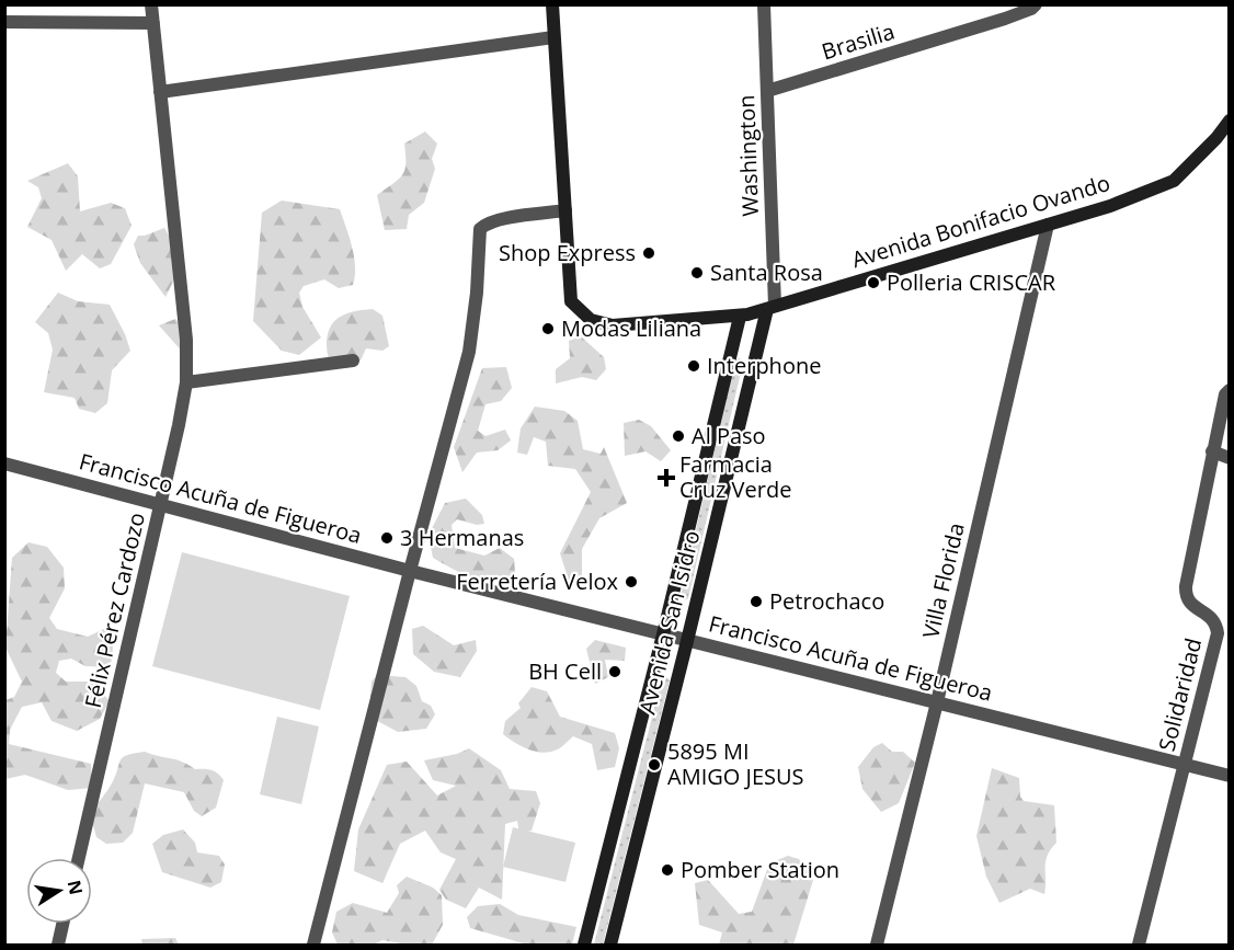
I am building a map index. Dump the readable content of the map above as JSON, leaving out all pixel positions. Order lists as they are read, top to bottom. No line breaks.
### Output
{"streets":{"main road":["Avenida Bonifacio Ovando","Avenida San Isidro"],"street":["Brasilia","Washington","Francisco Acuña de Figueroa","Villa Florida","Félix Pérez Cardozo","Solidaridad"]},"crossings":[["Brasilia","Washington"],["Washington","Avenida Bonifacio Ovando"],["Washington","Avenida San Isidro"],["Avenida Bonifacio Ovando","Villa Florida"],["Avenida Bonifacio Ovando","Avenida San Isidro"],["Francisco Acuña de Figueroa","Villa Florida"],["Francisco Acuña de Figueroa","Félix Pérez Cardozo"],["Francisco Acuña de Figueroa","Avenida San Isidro"],["Francisco Acuña de Figueroa","Solidaridad"]],"places":{"other":["Shop Express","Santa Rosa","Polleria CRISCAR","Modas Liliana","Interphone","Al Paso","3 Hermanas","Ferretería Velox","Petrochaco","BH Cell","5895 MI AMIGO JESUS","Pomber Station"],"health":["Farmacia Cruz Verde"]},"north":"right"}
